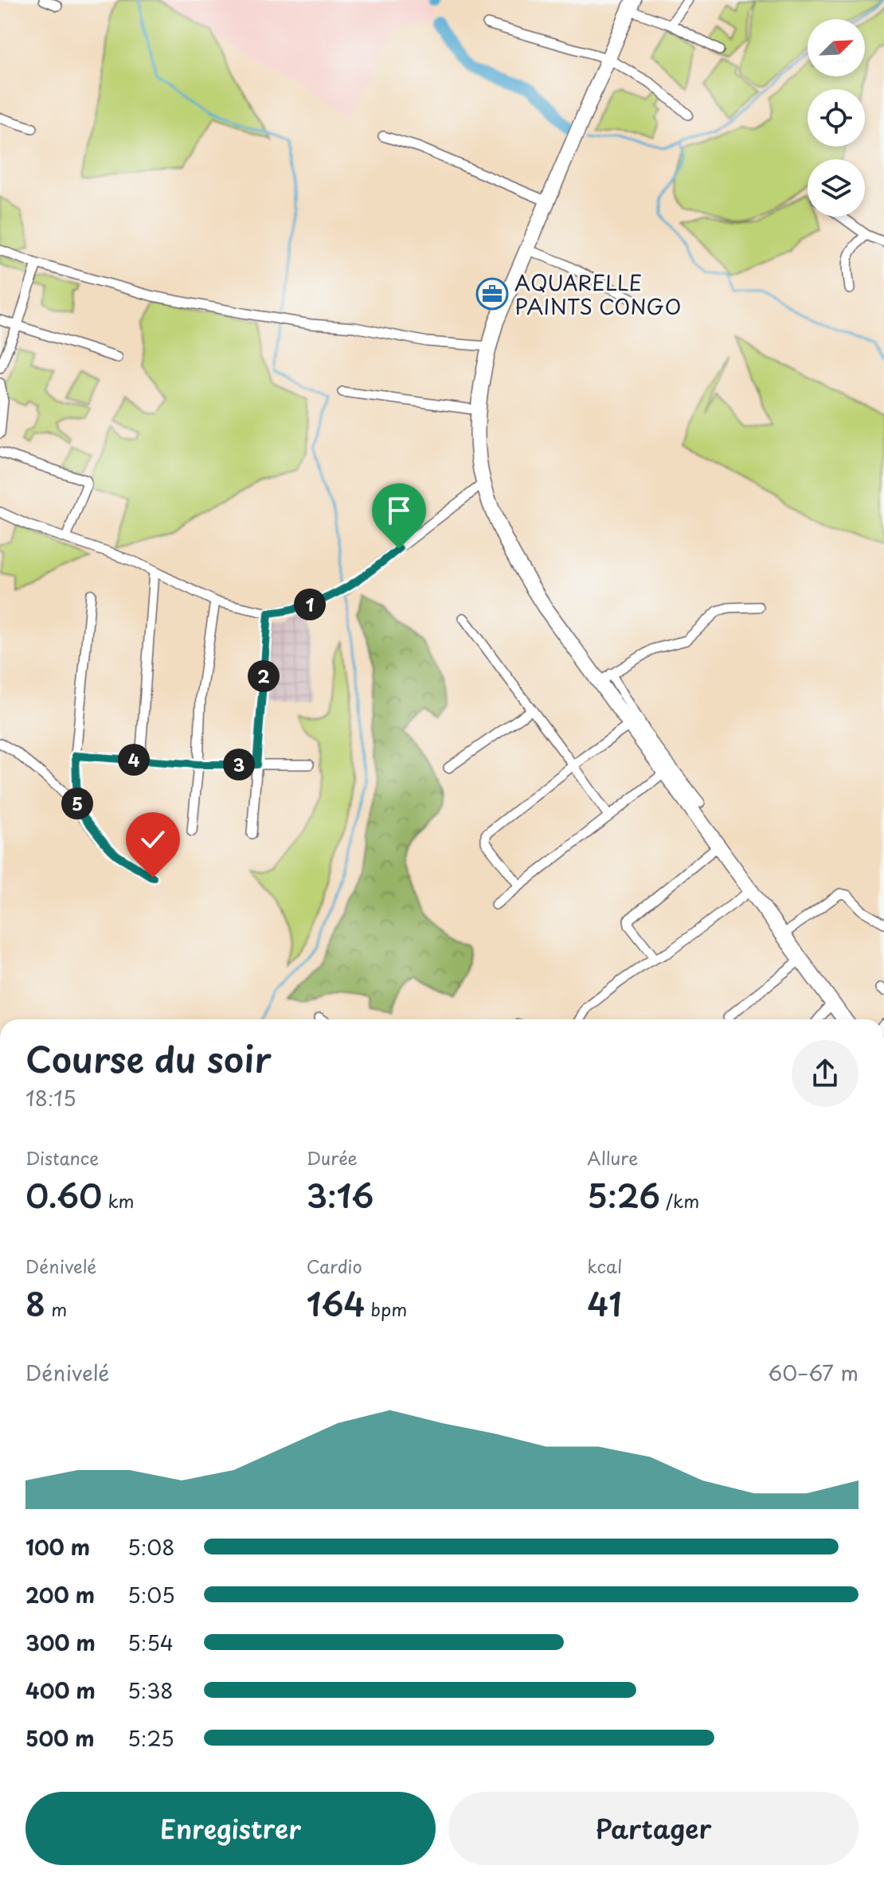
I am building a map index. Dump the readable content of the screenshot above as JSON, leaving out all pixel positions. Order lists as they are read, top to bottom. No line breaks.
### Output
{"places":{"office":["AQUARELLE PAINTS CONGO"]},"north":"top right","page":{"pins":["1","2","4","3","5"],"heading":["Course du soir","18:15"],"stats":[["Distance","0.60 km"],["Durée","3:16"],["Allure","5:26 /km"],["Dénivelé","8 m"],["Cardio","164 bpm"],["kcal","41"]],"chart":["Dénivelé","60–67 m"],"list":[{"name":"100 m","note":"5:08"},{"name":"200 m","note":"5:05"},{"name":"300 m","note":"5:54"},{"name":"400 m","note":"5:38"},{"name":"500 m","note":"5:25"}],"buttons":["Enregistrer","Partager"]}}
